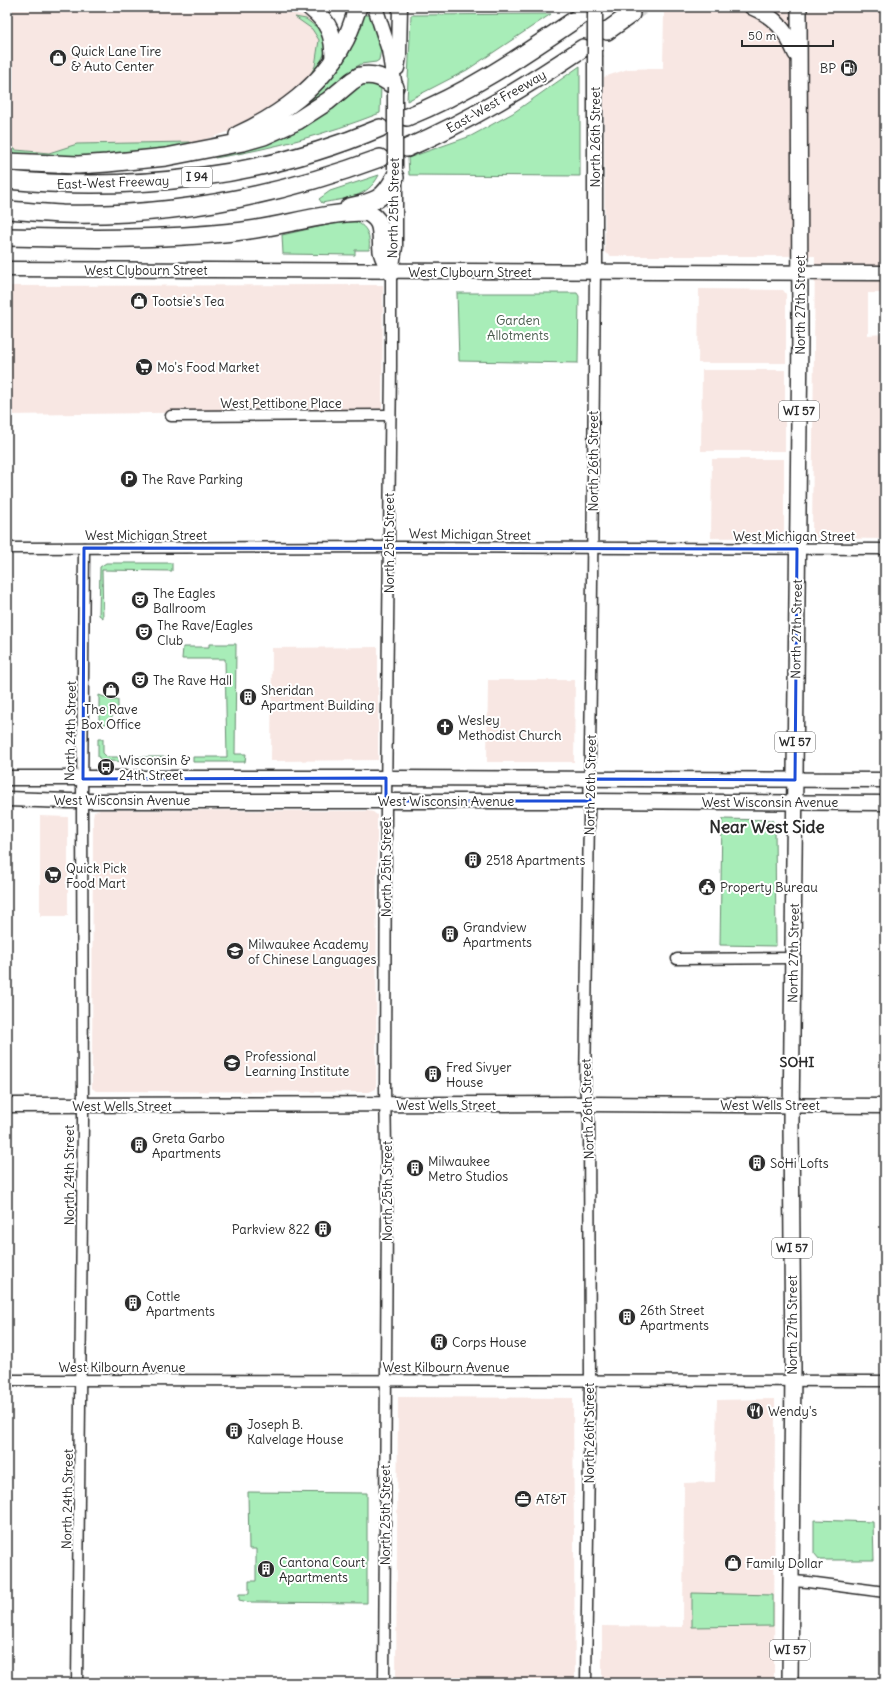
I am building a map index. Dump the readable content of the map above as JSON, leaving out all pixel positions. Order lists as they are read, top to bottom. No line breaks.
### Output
{"streets":{"highway":["East-West Freeway","I 94"],"main road":["North 27th Street","WI 57"],"street":["North 26th Street","North 25th Street","West Clybourn Street","West Pettibone Place","West Michigan Street","North 24th Street","West Wisconsin Avenue","West Wells Street","West Kilbourn Avenue"]},"crossings":[["East-West Freeway","North 26th Street"],["North 26th Street","West Clybourn Street"],["North 26th Street","West Michigan Street"],["North 26th Street","West Wisconsin Avenue"],["North 26th Street","West Wells Street"],["North 26th Street","West Kilbourn Avenue"],["North 25th Street","West Clybourn Street"],["North 25th Street","West Pettibone Place"],["North 25th Street","West Michigan Street"],["North 25th Street","West Wisconsin Avenue"],["North 25th Street","West Wells Street"],["North 25th Street","West Kilbourn Avenue"],["West Clybourn Street","North 27th Street"],["North 27th Street","West Michigan Street"],["North 27th Street","West Wisconsin Avenue"],["North 27th Street","West Wells Street"],["North 27th Street","West Kilbourn Avenue"],["West Michigan Street","North 24th Street"],["North 24th Street","West Wisconsin Avenue"],["North 24th Street","West Wells Street"],["North 24th Street","West Kilbourn Avenue"]],"districts":["Near West Side","SOHI"],"parks":["Garden Allotments"],"places":{"shop":["Quick Lane Tire & Auto Center","Tootsie's Tea","The Rave Box Office","Family Dollar"],"fuel station":["BP"],"supermarket":["Mo's Food Market","Quick Pick Food Mart"],"parking":["The Rave Parking"],"theatre":["The Eagles Ballroom","The Rave/Eagles Club","The Rave Hall"],"building":["Sheridan Apartment Building","2518 Apartments","Grandview Apartments","Fred Sivyer House","Greta Garbo Apartments","SoHi Lofts","Milwaukee Metro Studios","Parkview 822","Cottle Apartments","26th Street Apartments","Corps House","Joseph B. Kalvelage House","Cantona Court Apartments"],"church":["Wesley Methodist Church"],"bus stop":["Wisconsin & 24th Street"],"public building":["Property Bureau"],"school or university":["Milwaukee Academy of Chinese Languages","Professional Learning Institute"],"restaurant":["Wendy's"],"office":["AT&T"]},"scale_bar":"50 m"}
